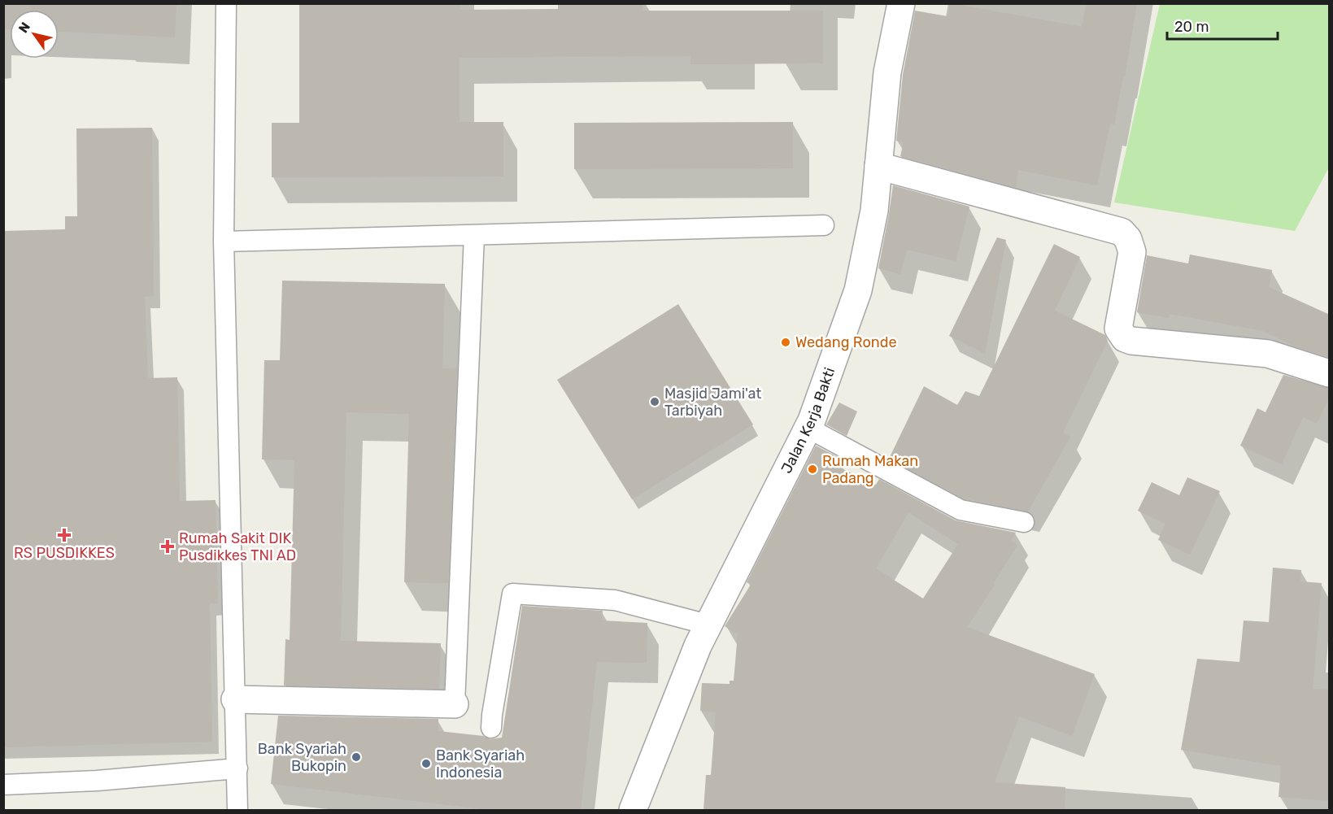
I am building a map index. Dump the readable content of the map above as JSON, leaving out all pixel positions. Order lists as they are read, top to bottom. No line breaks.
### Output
{"streets":{"street":["Jalan Kerja Bakti"]},"places":{"other":["Wedang Ronde","Masjid Jami'at Tarbiyah","Rumah Makan Padang","Bank Syariah Bukopin","Bank Syariah Indonesia"],"health":["RS PUSDIKKES","Rumah Sakit DIK Pusdikkes TNI AD"]},"scale_bar":"20 m","north":"top left"}
